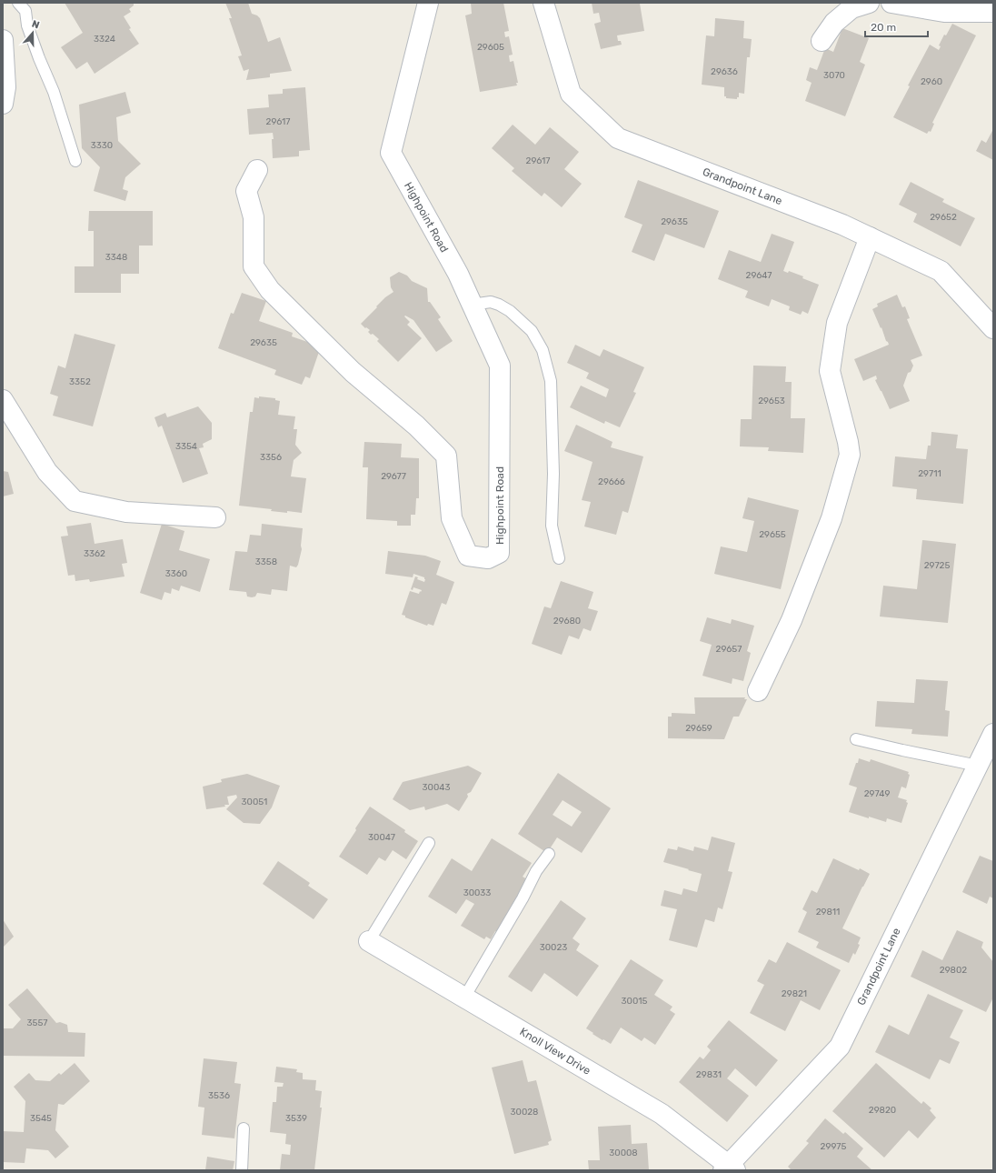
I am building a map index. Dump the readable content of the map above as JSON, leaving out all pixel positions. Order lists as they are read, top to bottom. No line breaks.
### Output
{"streets":{"street":["Grandpoint Lane","Highpoint Road","Knoll View Drive"]},"crossings":[["Grandpoint Lane","Knoll View Drive"]],"house_numbers":["3324","29605","29636","3070","2960","29617","3330","29617","29652","29635","3348","29647","29635","3352","29653","3354","3356","29711","29677","29666","29655","3362","3358","29725","3360","29680","29657","29659","30043","29749","30051","30047","30033","29811","30023","29802","29821","30015","3557","29831","3536","29820","30028","3545","3539","29975","30008"],"scale_bar":"20 m","north":"top"}
